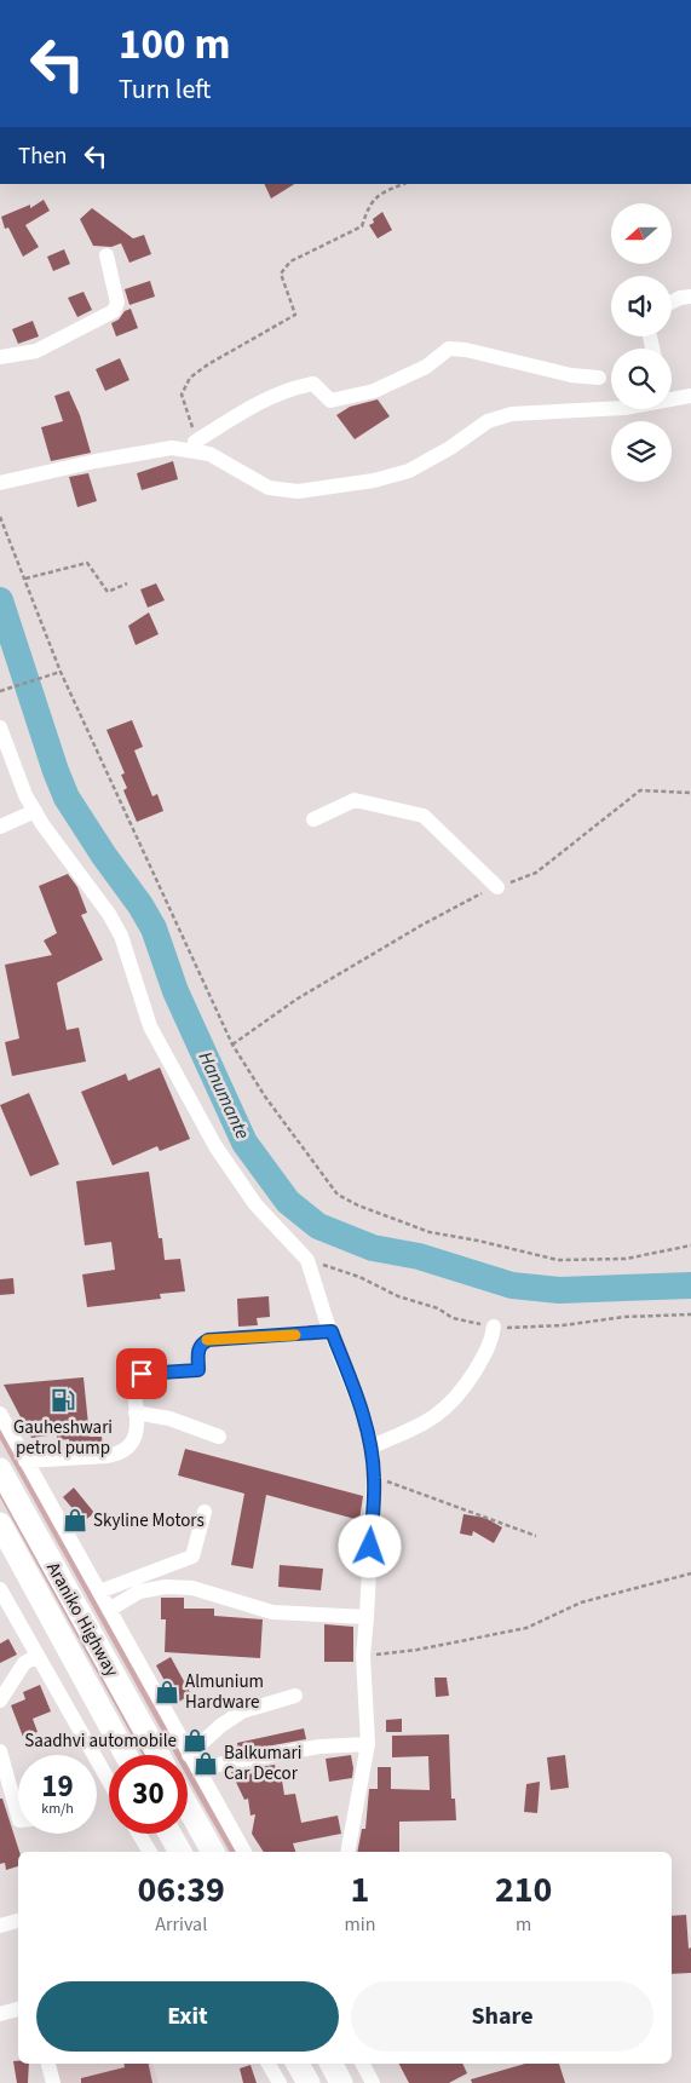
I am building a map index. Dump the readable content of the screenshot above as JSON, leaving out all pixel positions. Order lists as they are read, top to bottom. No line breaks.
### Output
{"streets":{"highway":["Araniko Highway"]},"water":["Hanumante"],"places":{"fuel station":["Gauheshwari petrol pump"],"shop":["Skyline Motors","Almunium Hardware","Saadhvi automobile","Balkumari Car Decor"]},"north":"left","page":{"turn":["100 m","Turn left"],"then":"Then","speed":"19 km/h","limit":"30","eta":["06:39","Arrival","1","min","210","m"],"buttons":["Exit","Share"]}}
